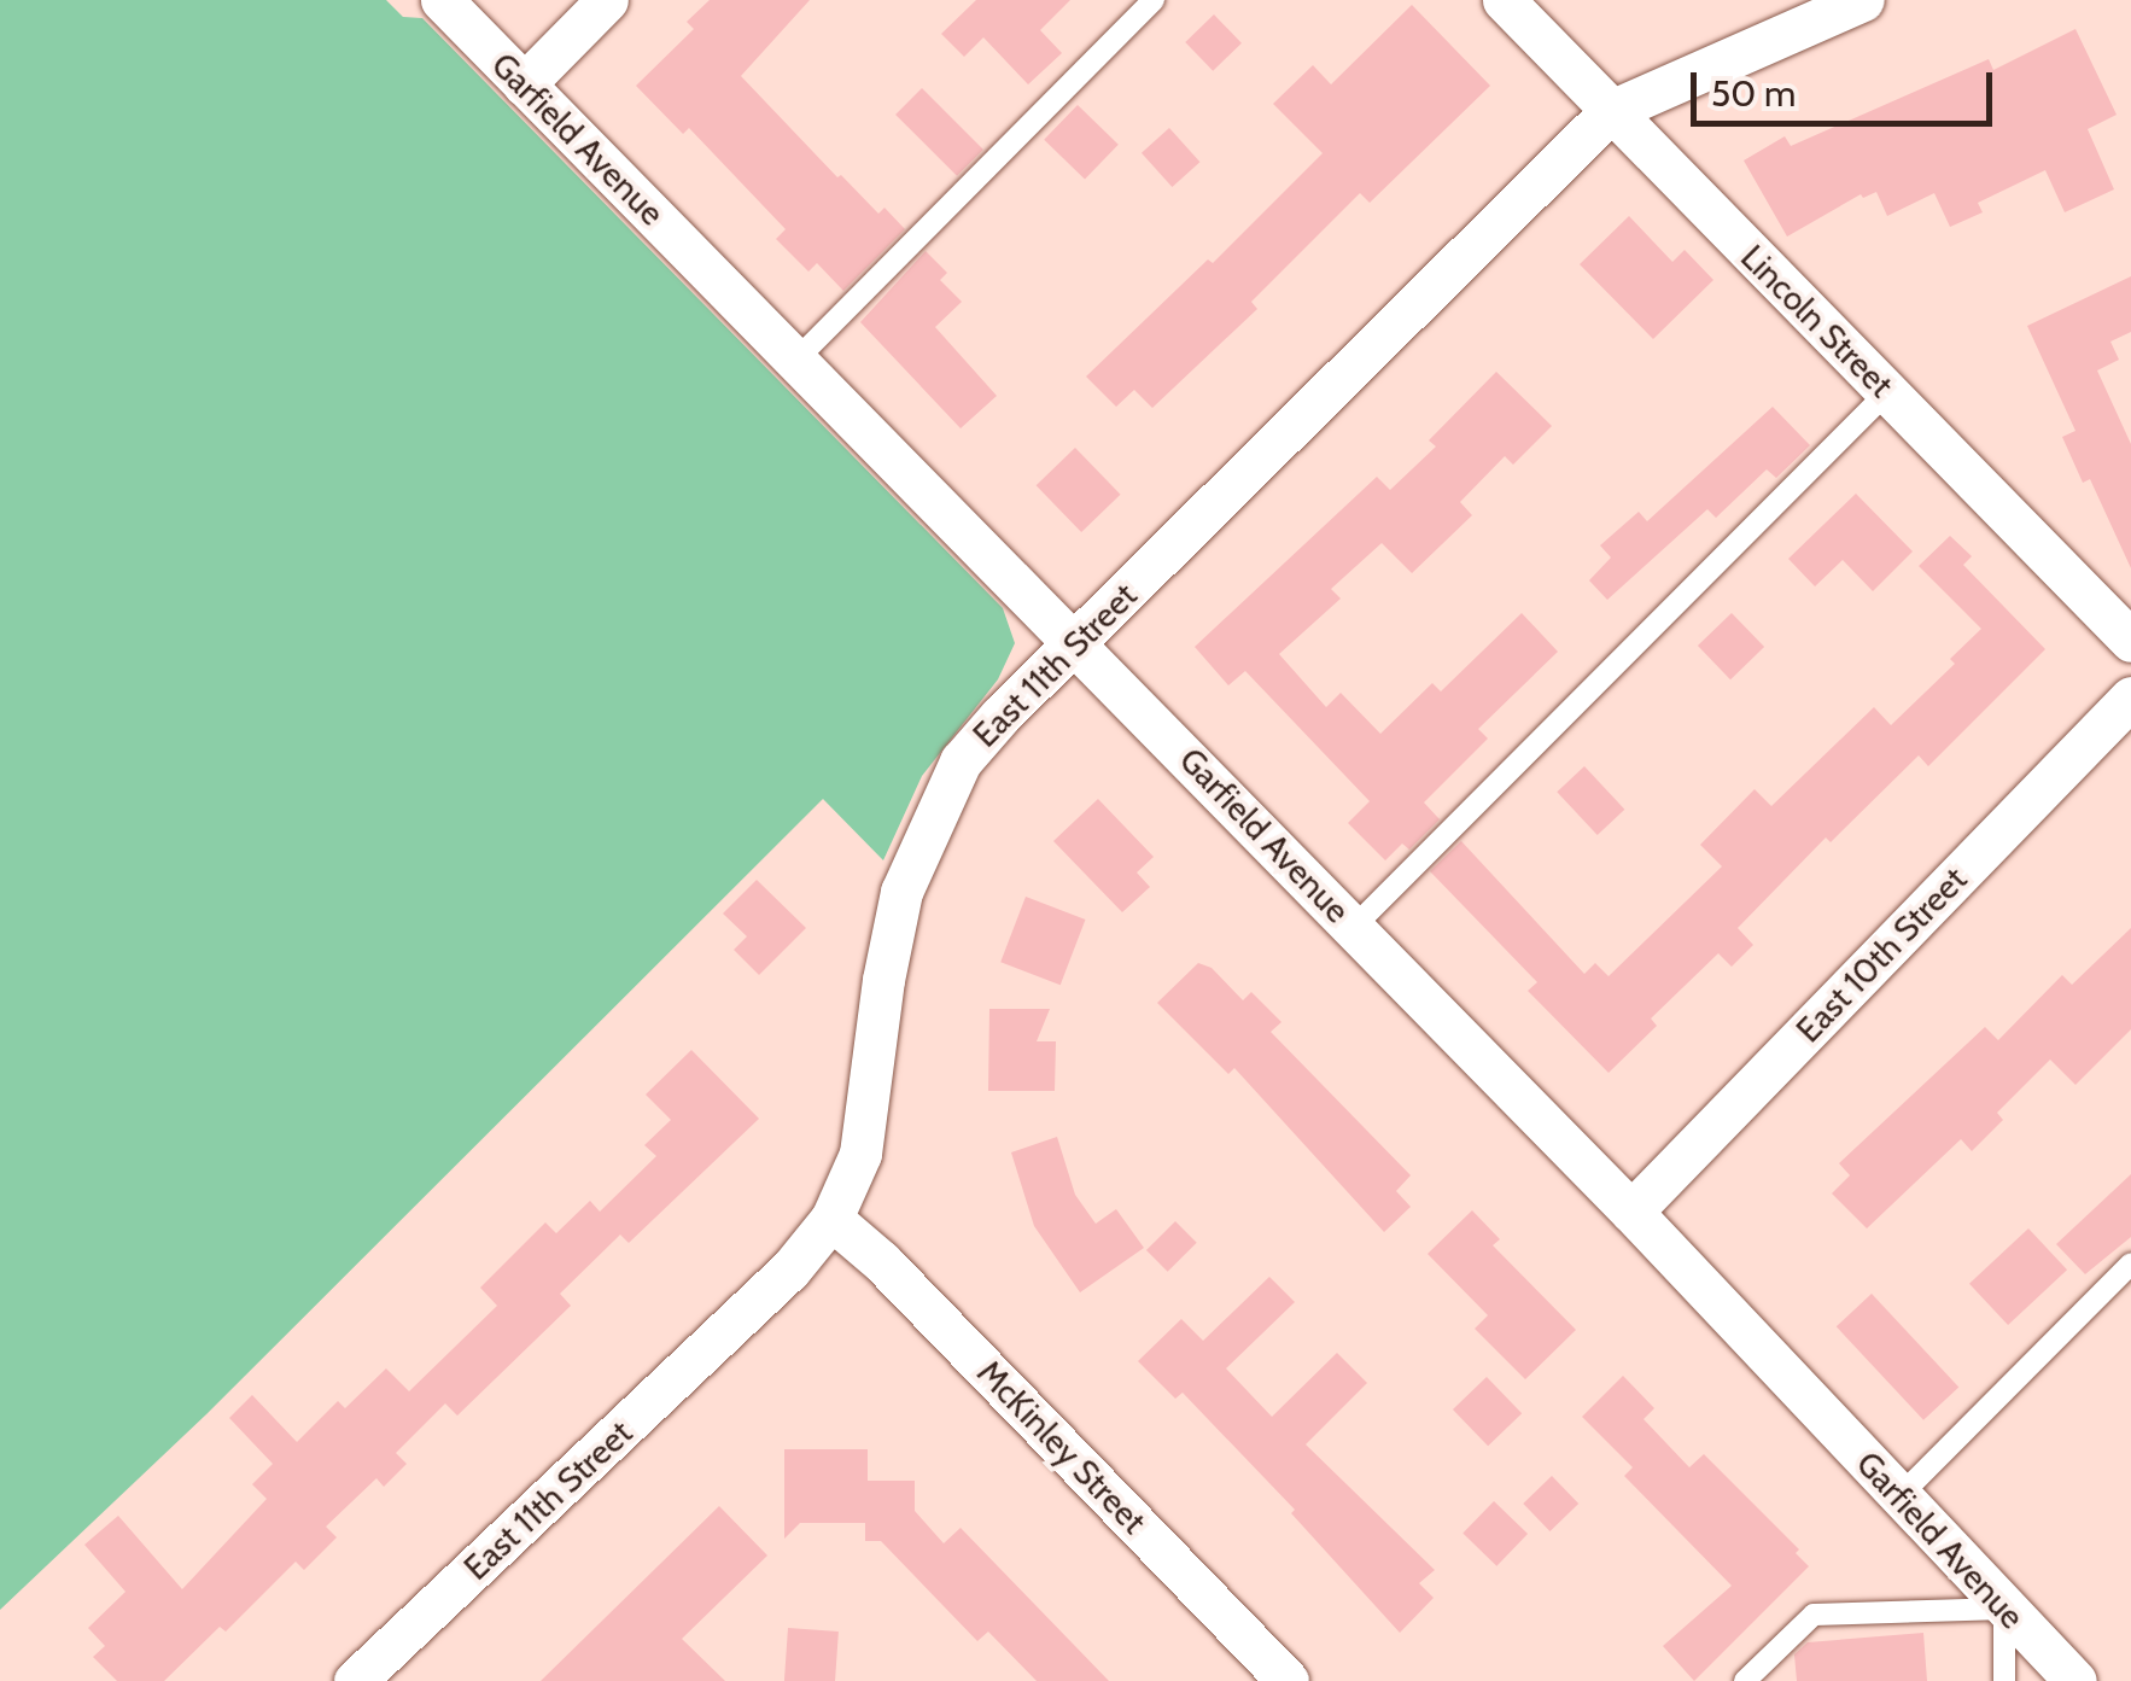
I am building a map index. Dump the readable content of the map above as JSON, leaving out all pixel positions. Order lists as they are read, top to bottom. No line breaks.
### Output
{"streets":{"street":["Garfield Avenue","Lincoln Street","East 11th Street","East 10th Street","McKinley Street"]},"crossings":[["Garfield Avenue","East 11th Street"],["Garfield Avenue","East 10th Street"],["Lincoln Street","East 11th Street"],["East 11th Street","McKinley Street"]],"scale_bar":"50 m"}
